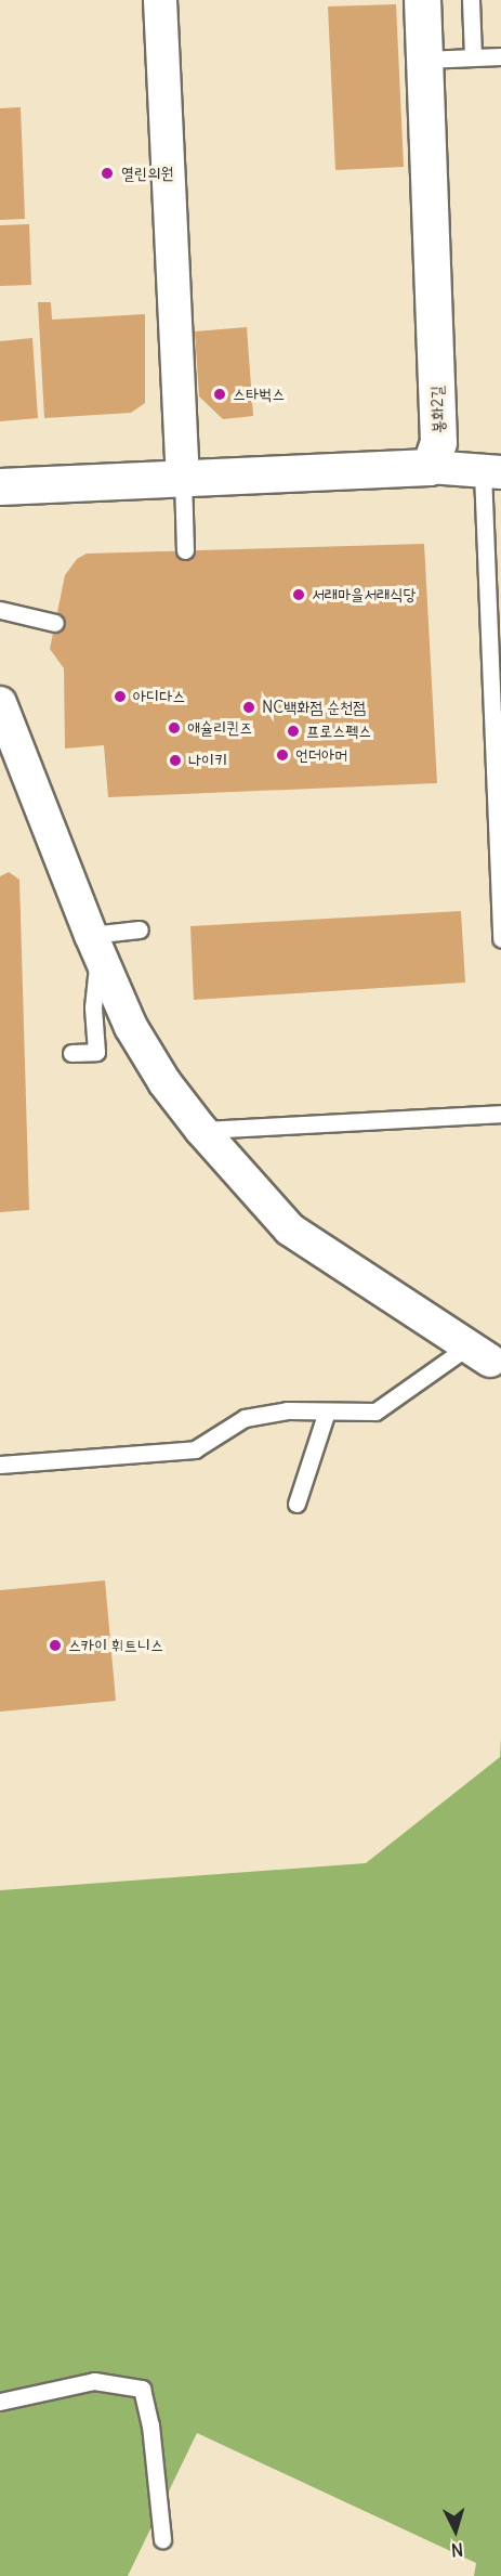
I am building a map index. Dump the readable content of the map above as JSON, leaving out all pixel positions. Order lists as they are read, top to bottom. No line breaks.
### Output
{"streets":{"street":["봉화2길"]},"places":["열린의원","스타벅스","서래마을서래식당","아디다스","NC백화점 순천점","애슐리퀸즈","프로스펙스","언더아머","나이키","스카이 휘트니스"],"north":"bottom"}
